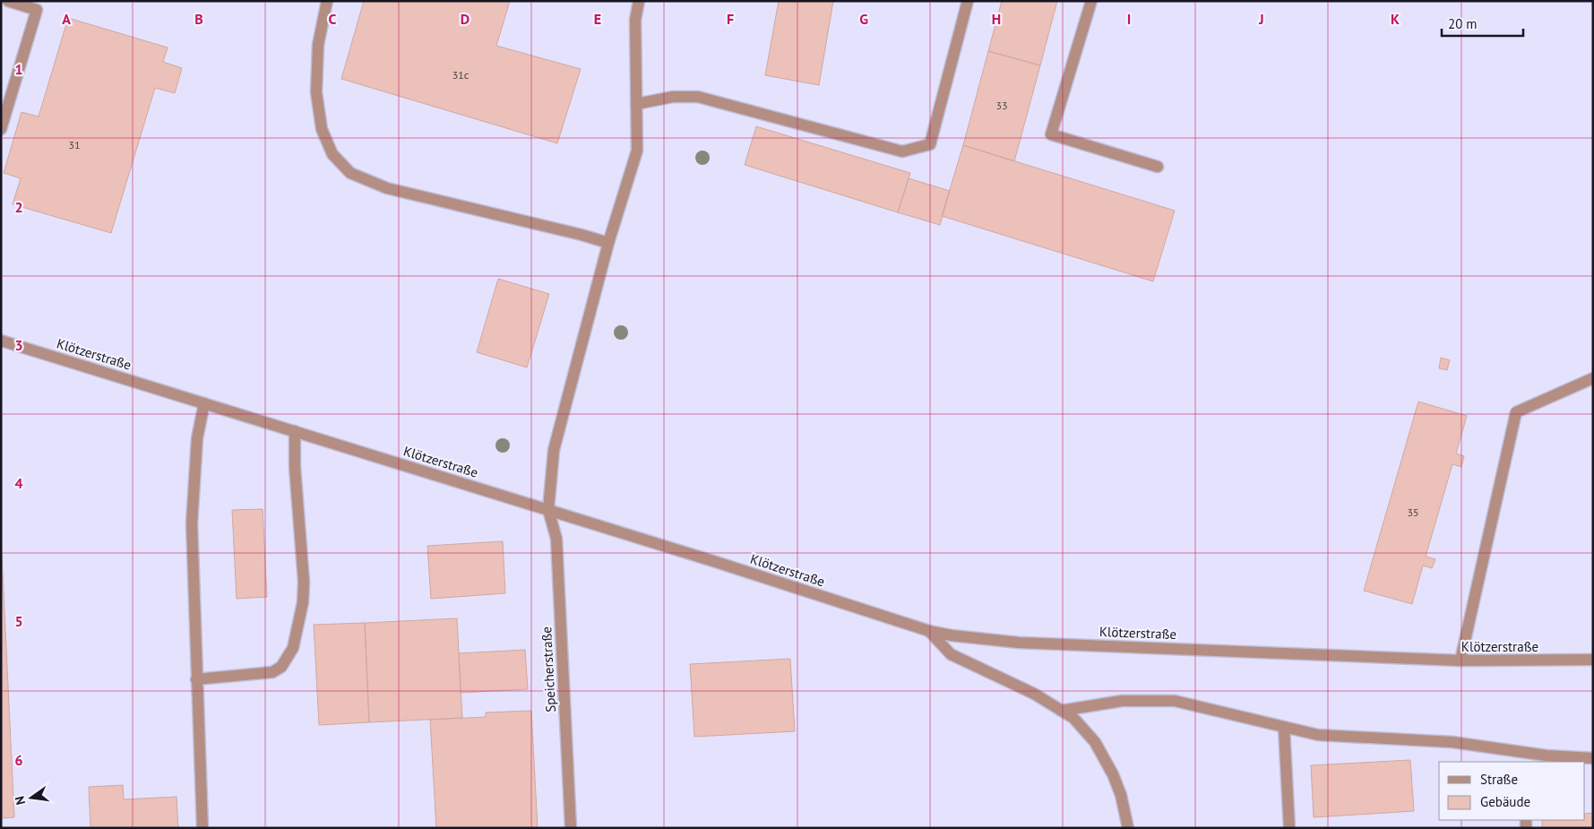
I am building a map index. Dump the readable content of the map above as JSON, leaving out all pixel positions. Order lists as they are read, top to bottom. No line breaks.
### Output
{"streets":{"street":["Klötzerstraße","Speicherstraße"]},"crossings":[["Klötzerstraße","Speicherstraße"]],"house_numbers":["31c","33","31","35"],"legend":["Straße","Gebäude"],"scale_bar":"20 m","north":"left","grid":{"columns":["A","B","C","D","E","F","G","H","I","J","K"],"rows":["1","2","3","4","5","6"]}}
